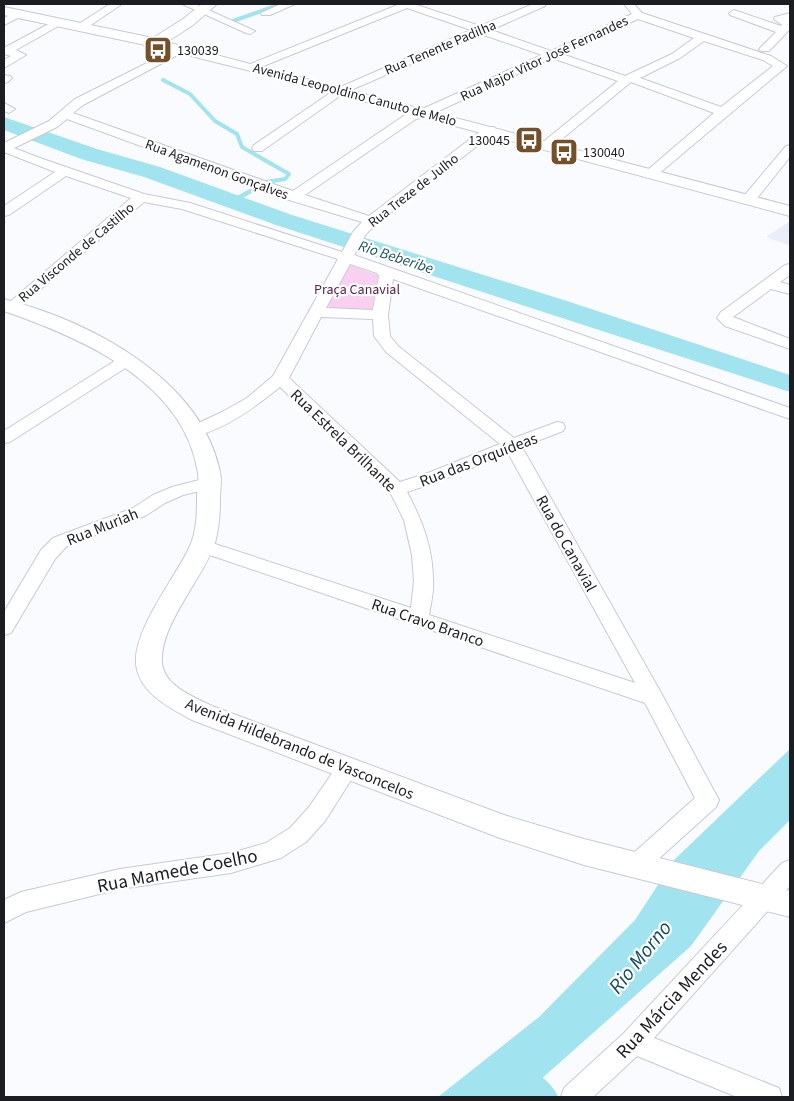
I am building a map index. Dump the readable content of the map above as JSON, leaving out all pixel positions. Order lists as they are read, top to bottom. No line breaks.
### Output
{"streets":{"street":["Rua Tenente Padilha","Rua Major Vitor José Fernandes","Avenida Leopoldino Canuto de Melo","Rua Agamenon Gonçalves","Rua Treze de Julho","Rua Visconde de Castilho","Rua Estrela Brilhante","Rua das Orquídeas","Rua Muriah","Rua do Canavial","Rua Cravo Branco","Avenida Hildebrando de Vasconcelos","Rua Mamede Coelho","Rua Márcia Mendes"]},"crossings":[["Rua Tenente Padilha","Avenida Leopoldino Canuto de Melo"],["Rua Major Vitor José Fernandes","Avenida Leopoldino Canuto de Melo"],["Rua Major Vitor José Fernandes","Rua Agamenon Gonçalves"],["Avenida Leopoldino Canuto de Melo","Rua Treze de Julho"],["Rua Agamenon Gonçalves","Rua Treze de Julho"],["Rua Visconde de Castilho","Avenida Hildebrando de Vasconcelos"],["Rua Estrela Brilhante","Rua das Orquídeas"],["Rua Estrela Brilhante","Rua Cravo Branco"],["Rua das Orquídeas","Rua do Canavial"],["Rua Muriah","Avenida Hildebrando de Vasconcelos"],["Rua do Canavial","Rua Cravo Branco"],["Rua do Canavial","Avenida Hildebrando de Vasconcelos"],["Rua Cravo Branco","Avenida Hildebrando de Vasconcelos"],["Avenida Hildebrando de Vasconcelos","Rua Mamede Coelho"],["Avenida Hildebrando de Vasconcelos","Rua Márcia Mendes"]],"water":["Rio Beberibe","Rio Morno"],"parks":["Praça Canavial"],"places":{"bus stop":["130039","130045","130040"]}}
